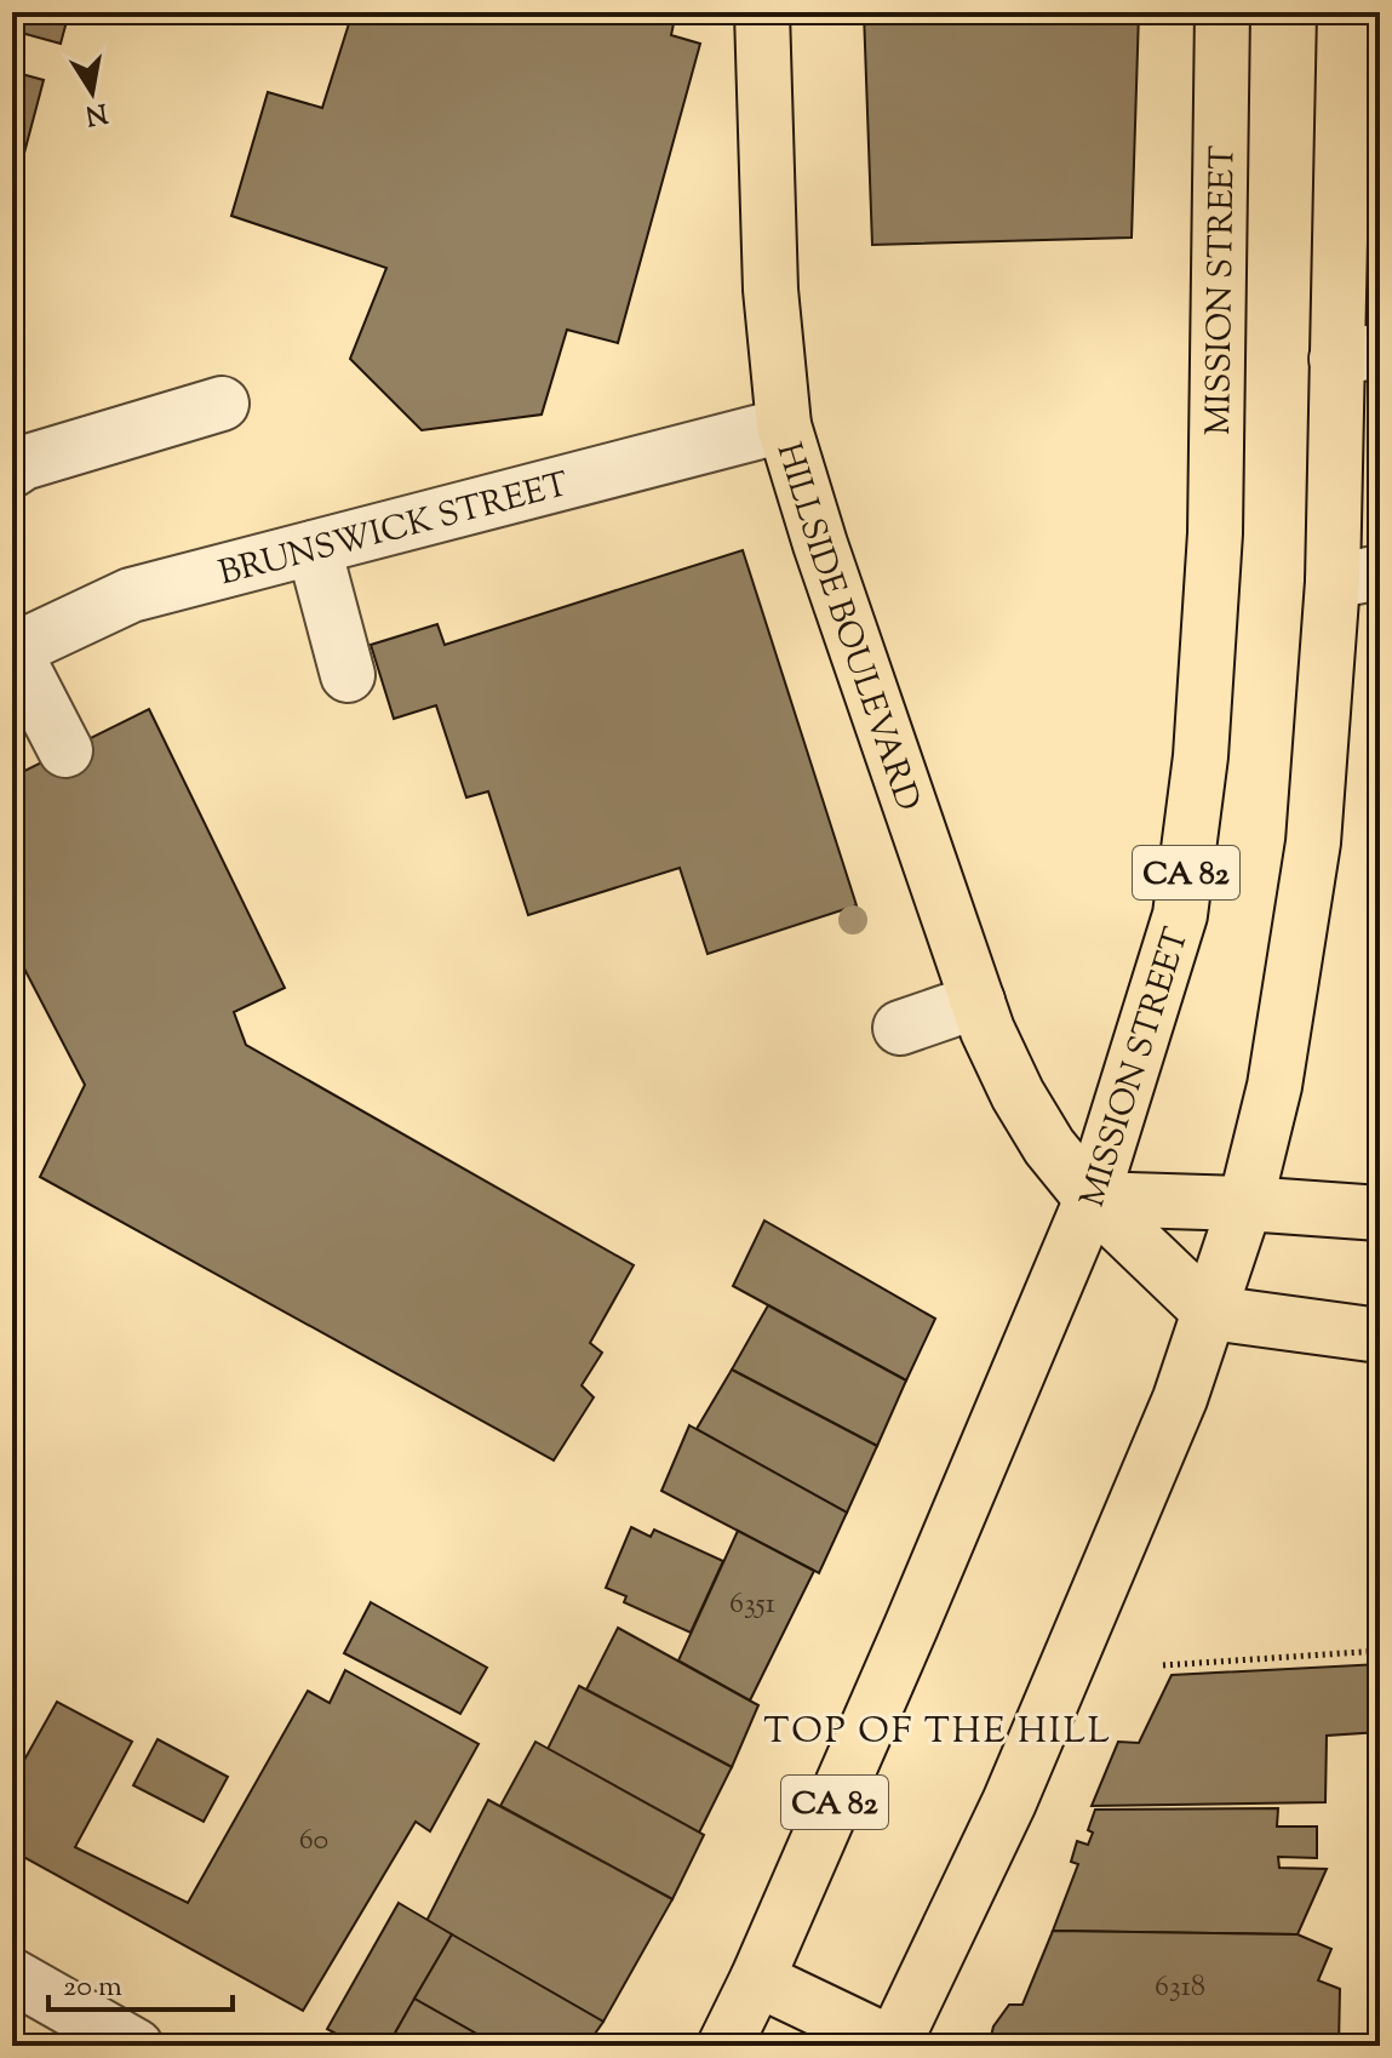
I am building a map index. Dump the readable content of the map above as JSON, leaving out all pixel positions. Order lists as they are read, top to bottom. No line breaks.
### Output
{"streets":{"main road":["MISSION STREET","HILLSIDE BOULEVARD","CA 82"],"street":["BRUNSWICK STREET"]},"crossings":[["MISSION STREET","HILLSIDE BOULEVARD"],["BRUNSWICK STREET","HILLSIDE BOULEVARD"]],"districts":["TOP OF THE HILL"],"house_numbers":["6351","60","6318"],"scale_bar":"20 m","north":"bottom"}
